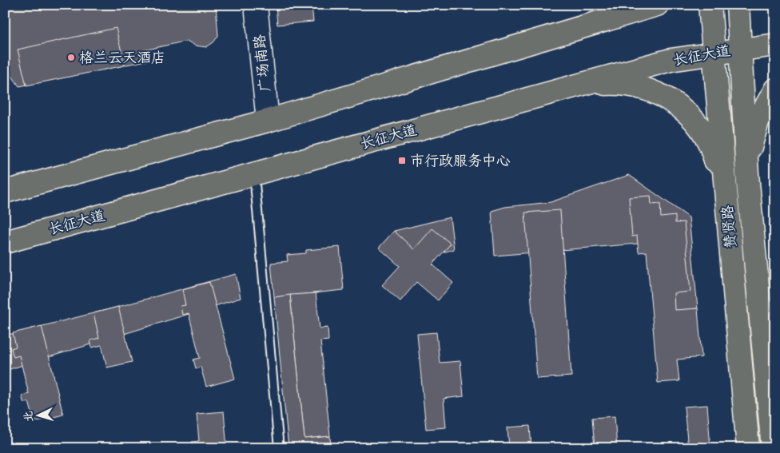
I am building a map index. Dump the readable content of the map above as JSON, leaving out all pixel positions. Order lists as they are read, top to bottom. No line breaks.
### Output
{"streets":{"main road":["长征大道","赞贤路"],"street":["广场南路"]},"crossings":[["长征大道","赞贤路"]],"places":{"other":["格兰云天酒店"],"transit":["市行政服务中心"]},"north":"left"}
